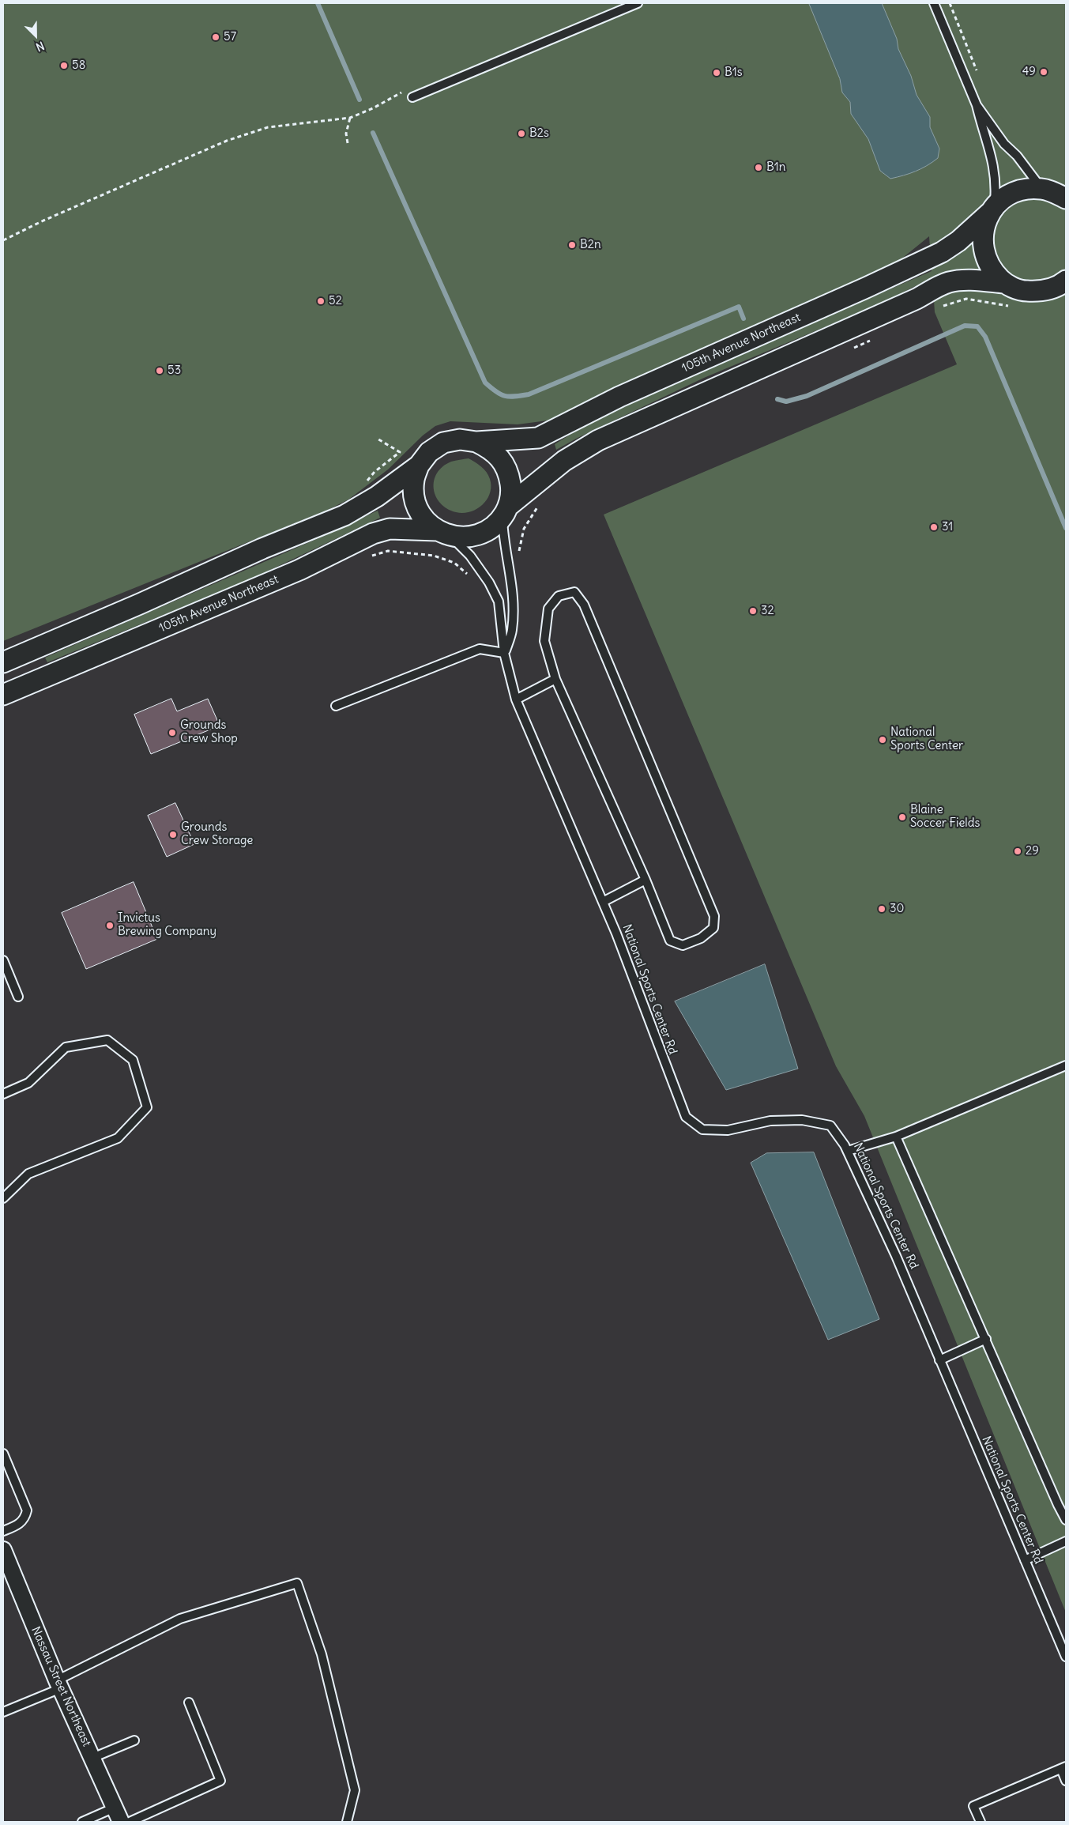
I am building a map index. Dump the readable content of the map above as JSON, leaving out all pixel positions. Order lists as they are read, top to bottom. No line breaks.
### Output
{"streets":{"street":["105th Avenue Northeast","Nassau Street Northeast"],"lane":["National Sports Center Rd"]},"crossings":[["105th Avenue Northeast","National Sports Center Rd"]],"places":["57","58","49","B1s","B2s","B1n","B2n","52","53","31","32","Grounds Crew Shop","National Sports Center","Blaine Soccer Fields","Grounds Crew Storage","29","30","Invictus Brewing Company"],"north":"bottom right"}
